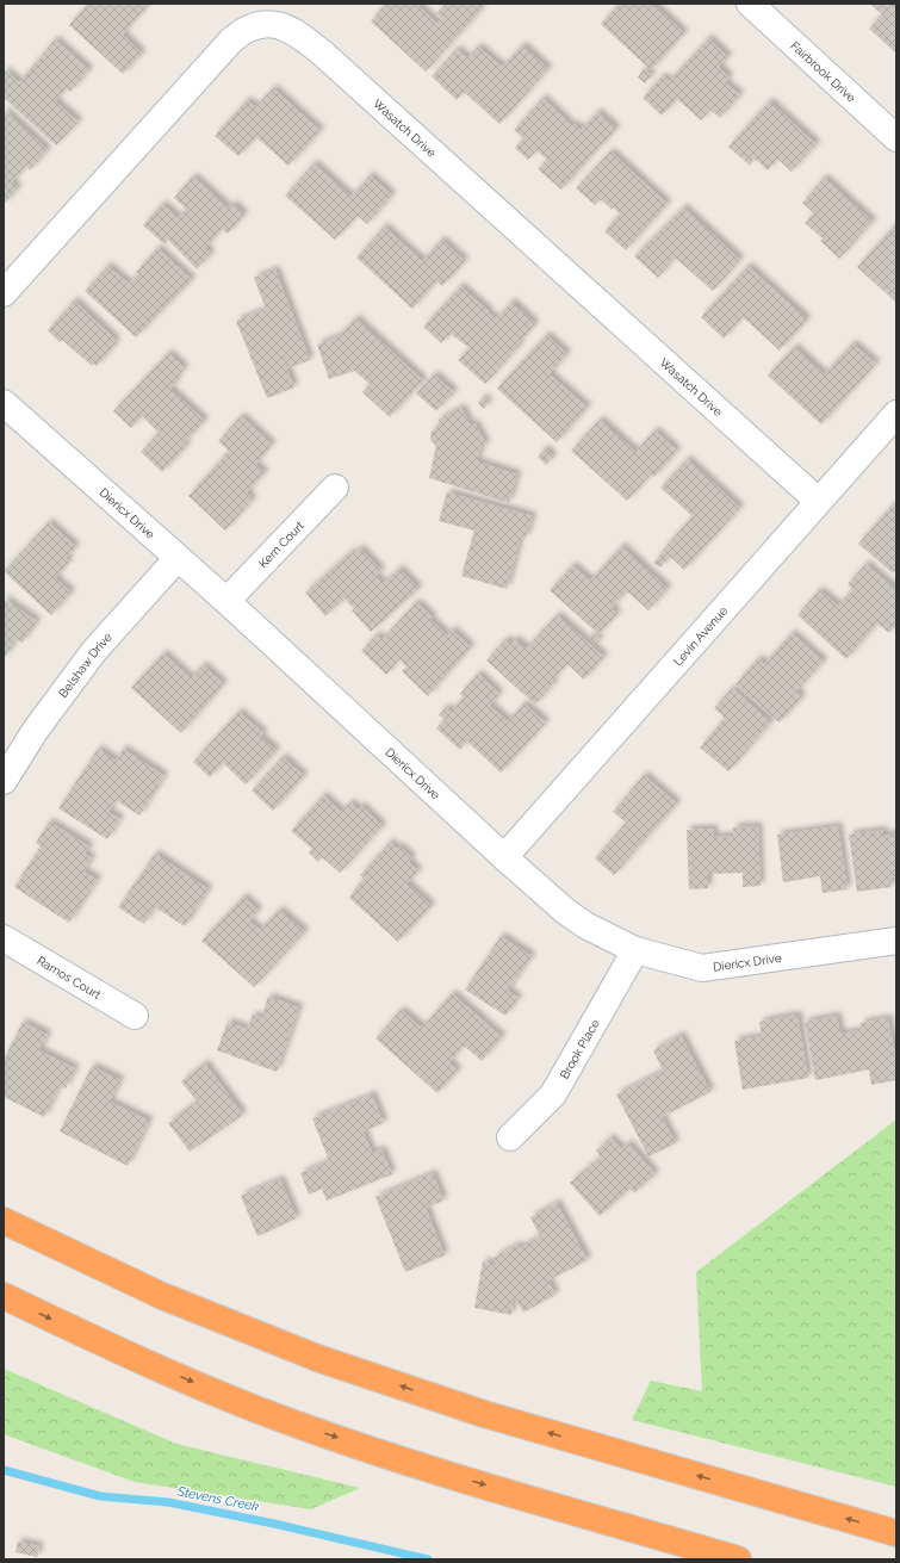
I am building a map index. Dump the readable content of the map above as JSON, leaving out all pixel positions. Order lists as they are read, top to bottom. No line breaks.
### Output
{"streets":{"street":["Fairbrook Drive","Wasatch Drive","Diericx Drive","Kern Court","Levin Avenue","Belshaw Drive","Ramos Court","Brook Place"]},"crossings":[["Wasatch Drive","Levin Avenue"],["Diericx Drive","Kern Court"],["Diericx Drive","Levin Avenue"],["Diericx Drive","Belshaw Drive"],["Diericx Drive","Brook Place"]],"water":["Stevens Creek"]}
